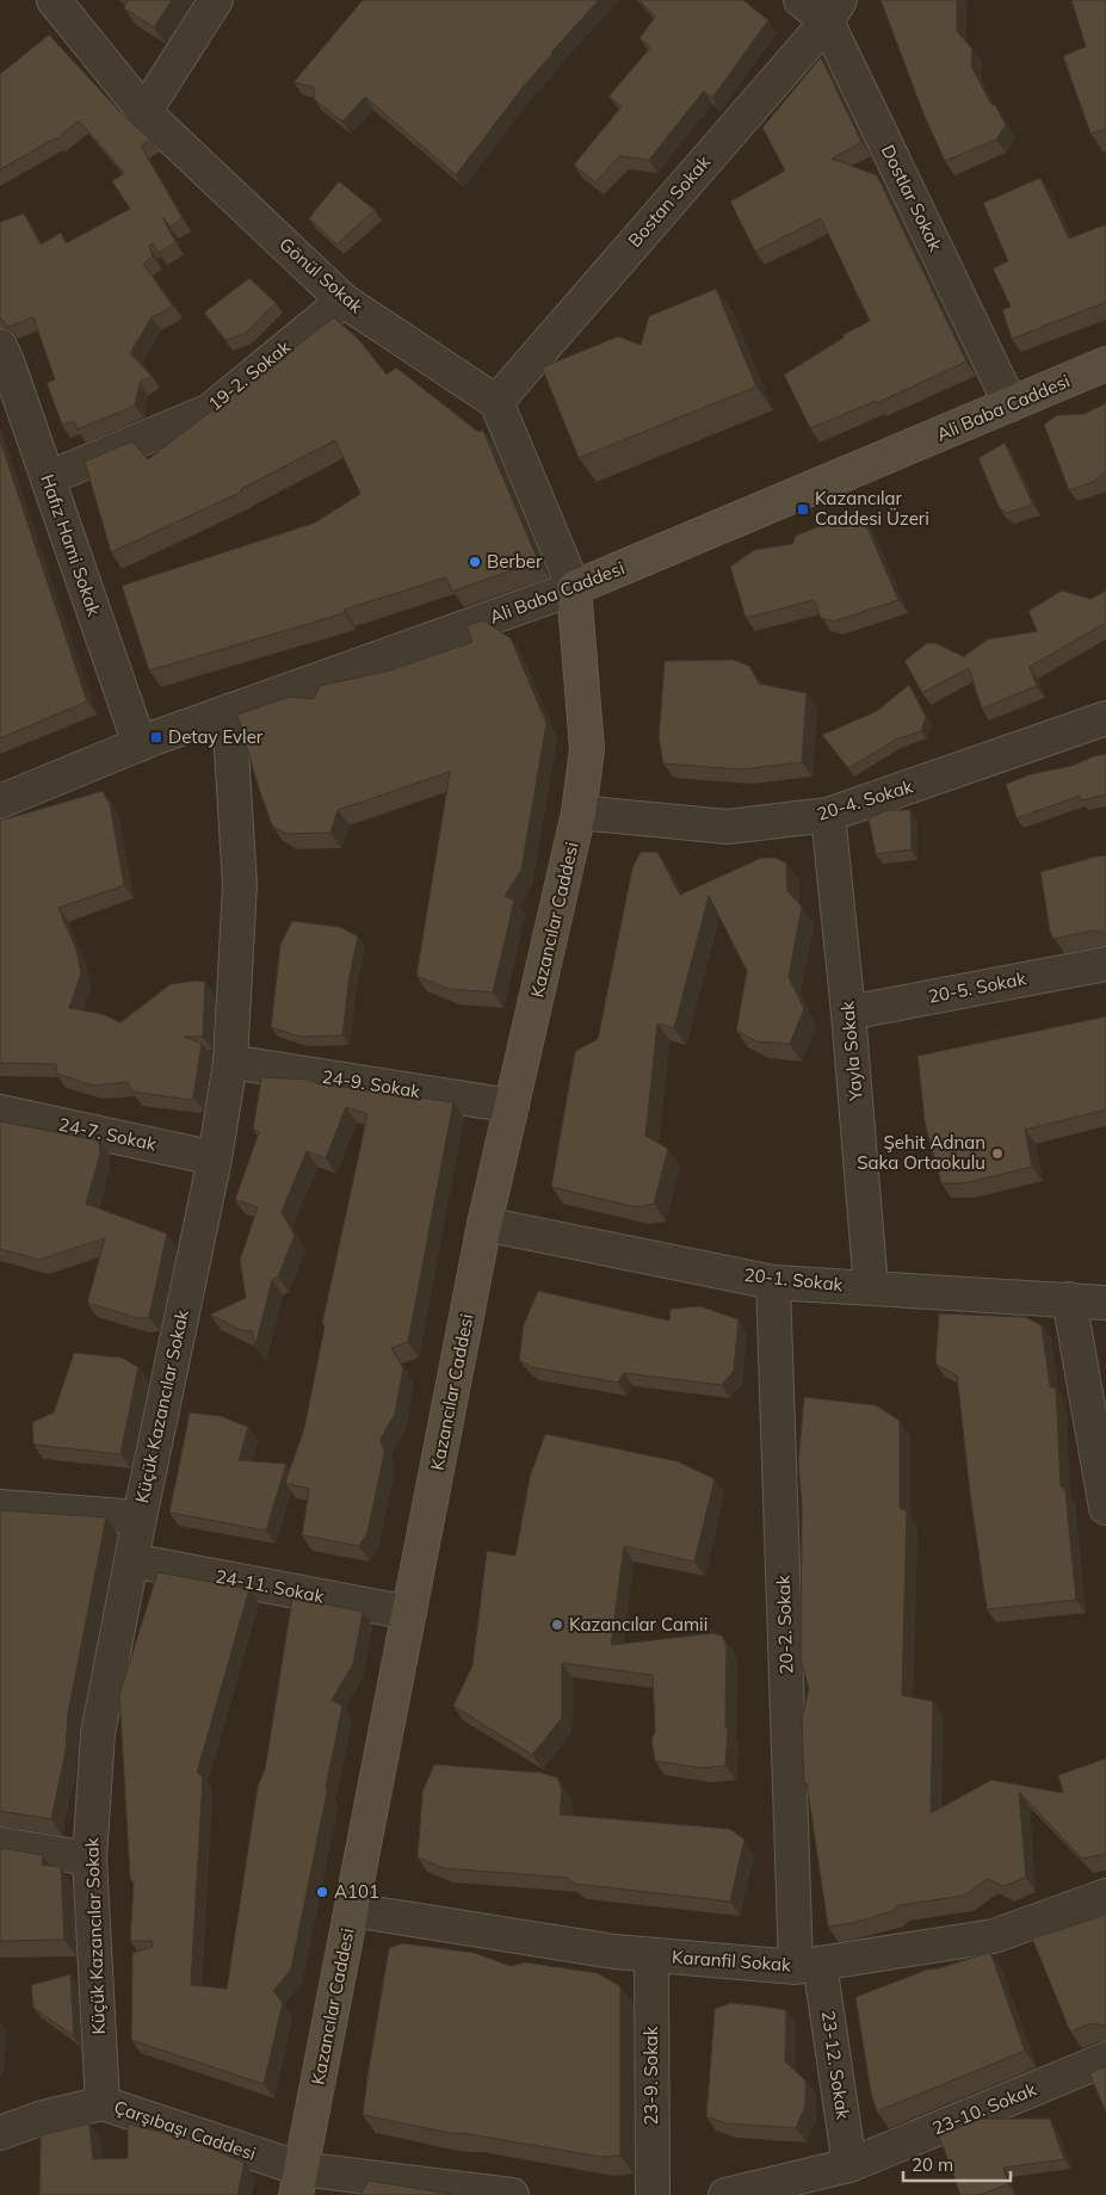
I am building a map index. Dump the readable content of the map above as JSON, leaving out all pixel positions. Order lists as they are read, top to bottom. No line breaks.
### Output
{"streets":{"main road":["Ali Baba Caddesi","Kazancılar Caddesi"],"street":["Dostlar Sokak","Bostan Sokak","Gönül Sokak","19-2. Sokak","Hafız Hami Sokak","20-4. Sokak","20-5. Sokak","Yayla Sokak","24-9. Sokak","24-7. Sokak","20-1. Sokak","Küçük Kazancılar Sokak","24-11. Sokak","20-2. Sokak","Karanfil Sokak","23-12. Sokak","23-9. Sokak","23-10. Sokak","Çarşıbaşı Caddesi"]},"crossings":[["Dostlar Sokak","Bostan Sokak"],["Dostlar Sokak","Ali Baba Caddesi"],["Bostan Sokak","Gönül Sokak"],["Gönül Sokak","19-2. Sokak"],["19-2. Sokak","Hafız Hami Sokak"],["Ali Baba Caddesi","Hafız Hami Sokak"],["Ali Baba Caddesi","Kazancılar Caddesi"],["Ali Baba Caddesi","Küçük Kazancılar Sokak"],["20-4. Sokak","Kazancılar Caddesi"],["20-4. Sokak","Yayla Sokak"],["Kazancılar Caddesi","24-9. Sokak"],["Kazancılar Caddesi","20-1. Sokak"],["Kazancılar Caddesi","24-11. Sokak"],["Kazancılar Caddesi","Karanfil Sokak"],["Kazancılar Caddesi","Çarşıbaşı Caddesi"],["20-5. Sokak","Yayla Sokak"],["Yayla Sokak","20-1. Sokak"],["24-9. Sokak","Küçük Kazancılar Sokak"],["24-7. Sokak","Küçük Kazancılar Sokak"],["20-1. Sokak","20-2. Sokak"],["Küçük Kazancılar Sokak","24-11. Sokak"],["Küçük Kazancılar Sokak","Çarşıbaşı Caddesi"],["20-2. Sokak","Karanfil Sokak"],["20-2. Sokak","23-12. Sokak"],["Karanfil Sokak","23-12. Sokak"],["Karanfil Sokak","23-9. Sokak"],["23-12. Sokak","23-10. Sokak"]],"places":{"transit":["Kazancılar Caddesi Üzeri","Detay Evler"],"other":["Berber","Şehit Adnan Saka Ortaokulu","Kazancılar Camii","A101"]},"scale_bar":"20 m"}
